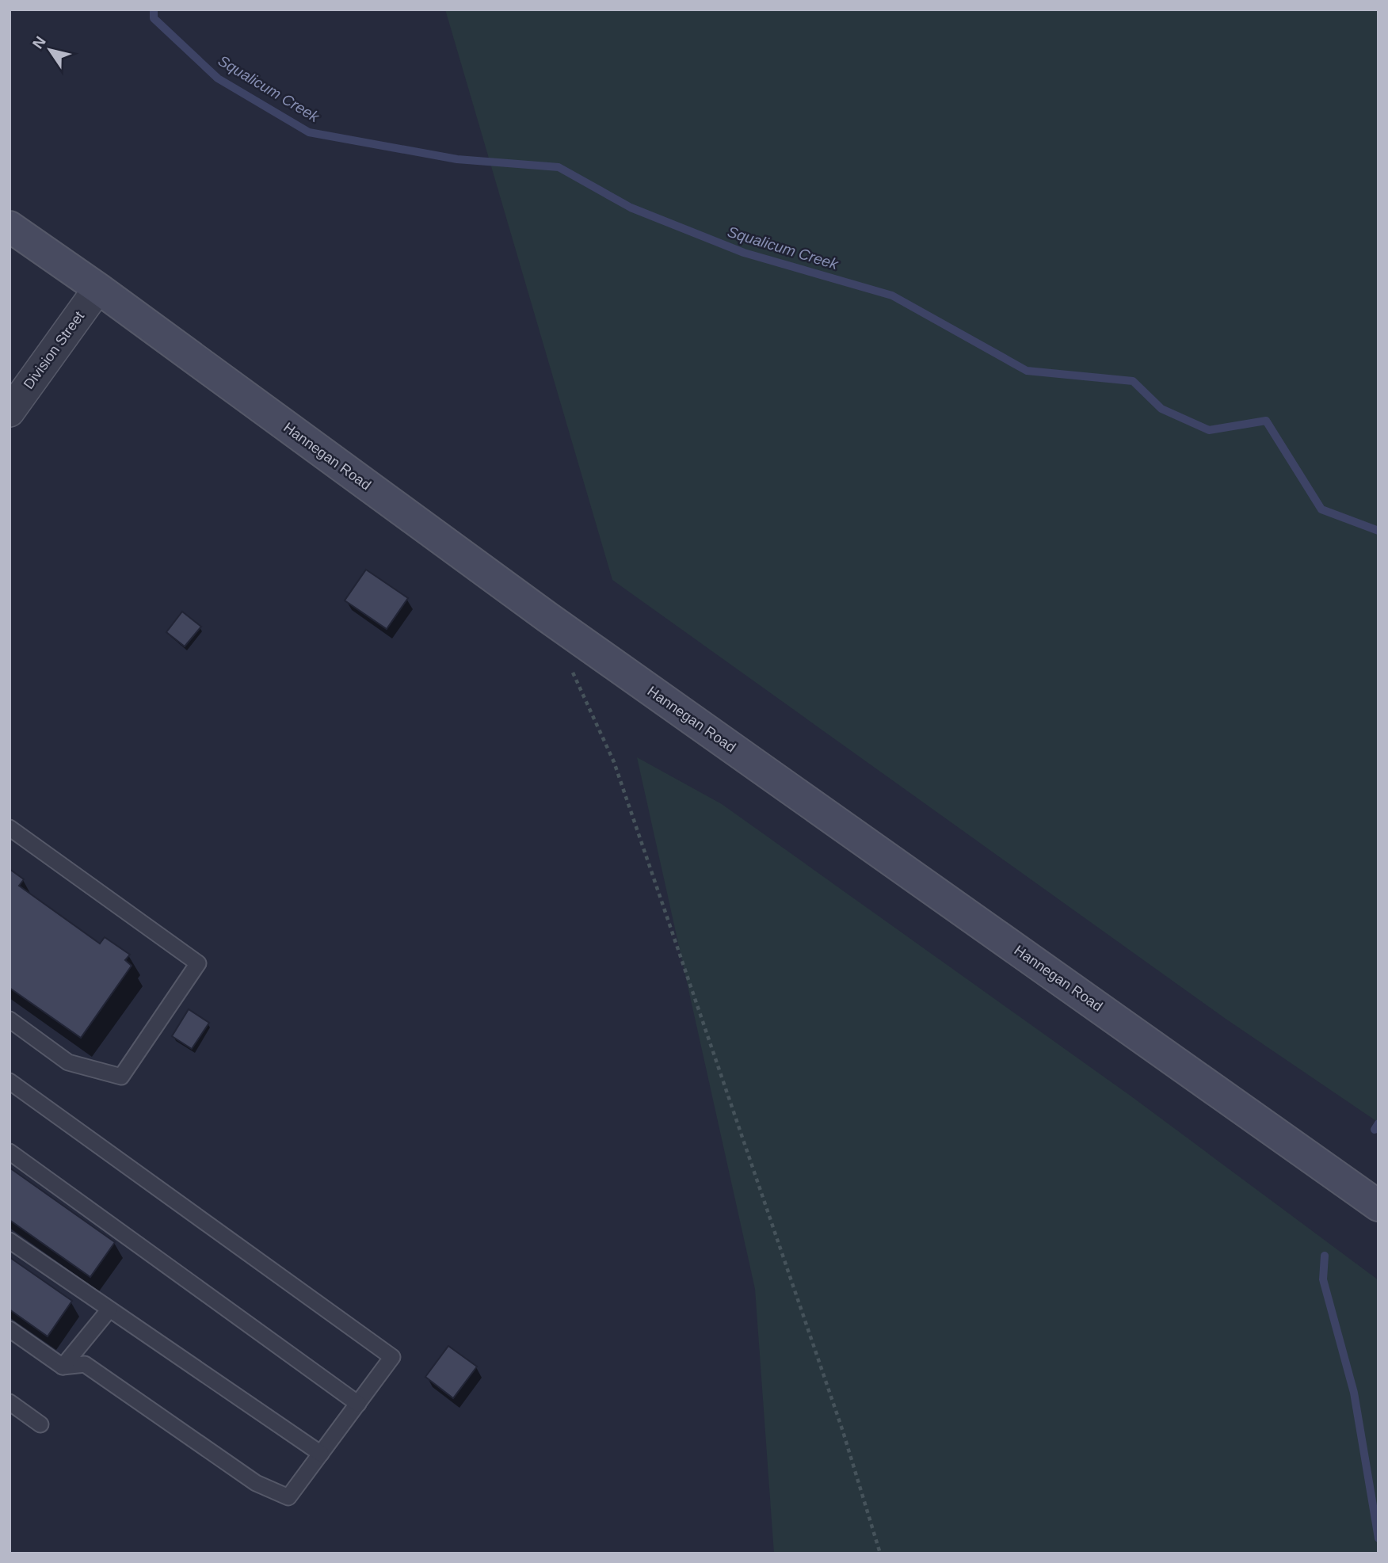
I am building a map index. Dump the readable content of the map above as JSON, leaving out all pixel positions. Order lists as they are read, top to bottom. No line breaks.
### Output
{"streets":{"main road":["Hannegan Road"],"street":["Division Street"]},"crossings":[["Division Street","Hannegan Road"]],"water":["Squalicum Creek"],"north":"top left"}
